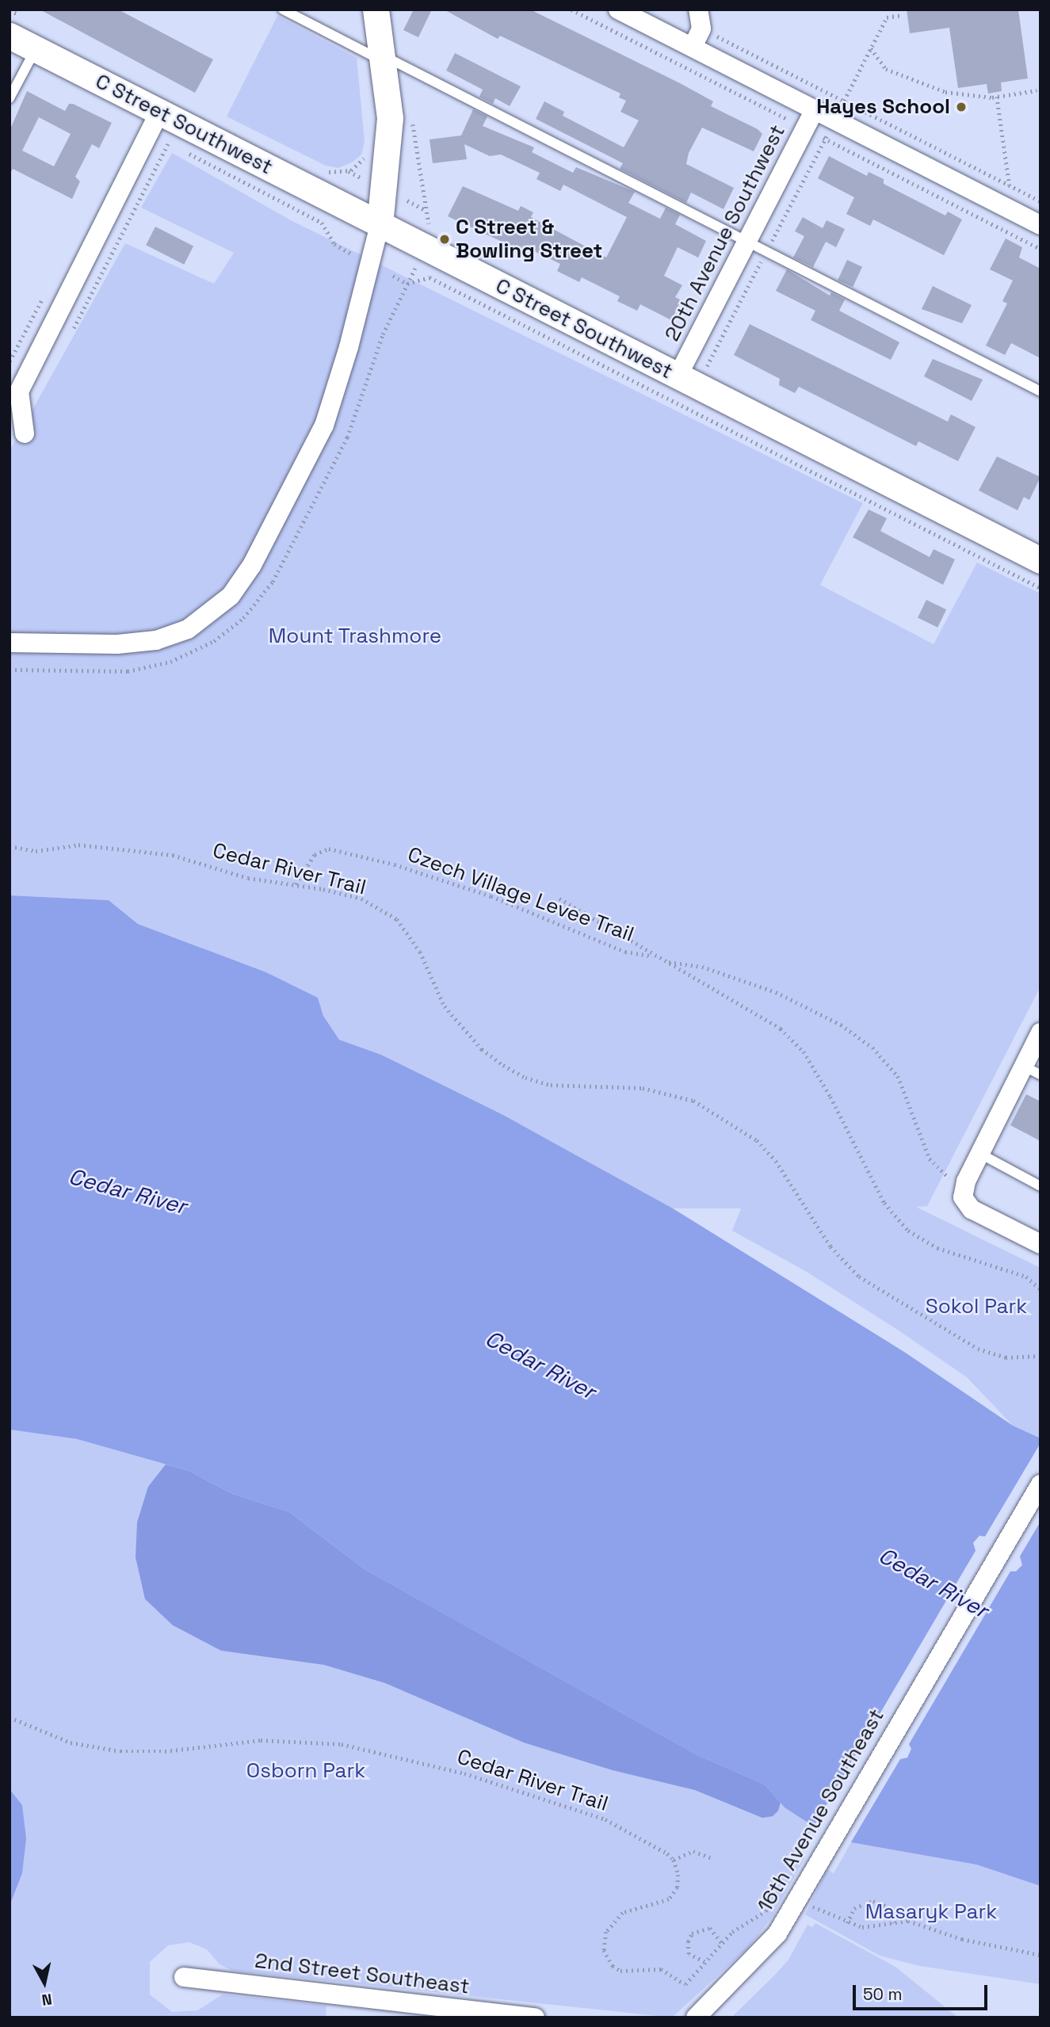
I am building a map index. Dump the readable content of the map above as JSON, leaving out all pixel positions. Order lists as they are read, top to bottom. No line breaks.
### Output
{"streets":{"main road":["C Street Southwest"],"street":["20th Avenue Southwest","16th Avenue Southeast","2nd Street Southeast"],"path":["Cedar River Trail","Czech Village Levee Trail"]},"crossings":[["C Street Southwest","20th Avenue Southwest"],["Cedar River Trail","Czech Village Levee Trail"]],"water":["Cedar River"],"parks":["Mount Trashmore","Sokol Park","Osborn Park","Masaryk Park"],"places":["Hayes School","C Street & Bowling Street"],"scale_bar":"50 m","north":"bottom"}
